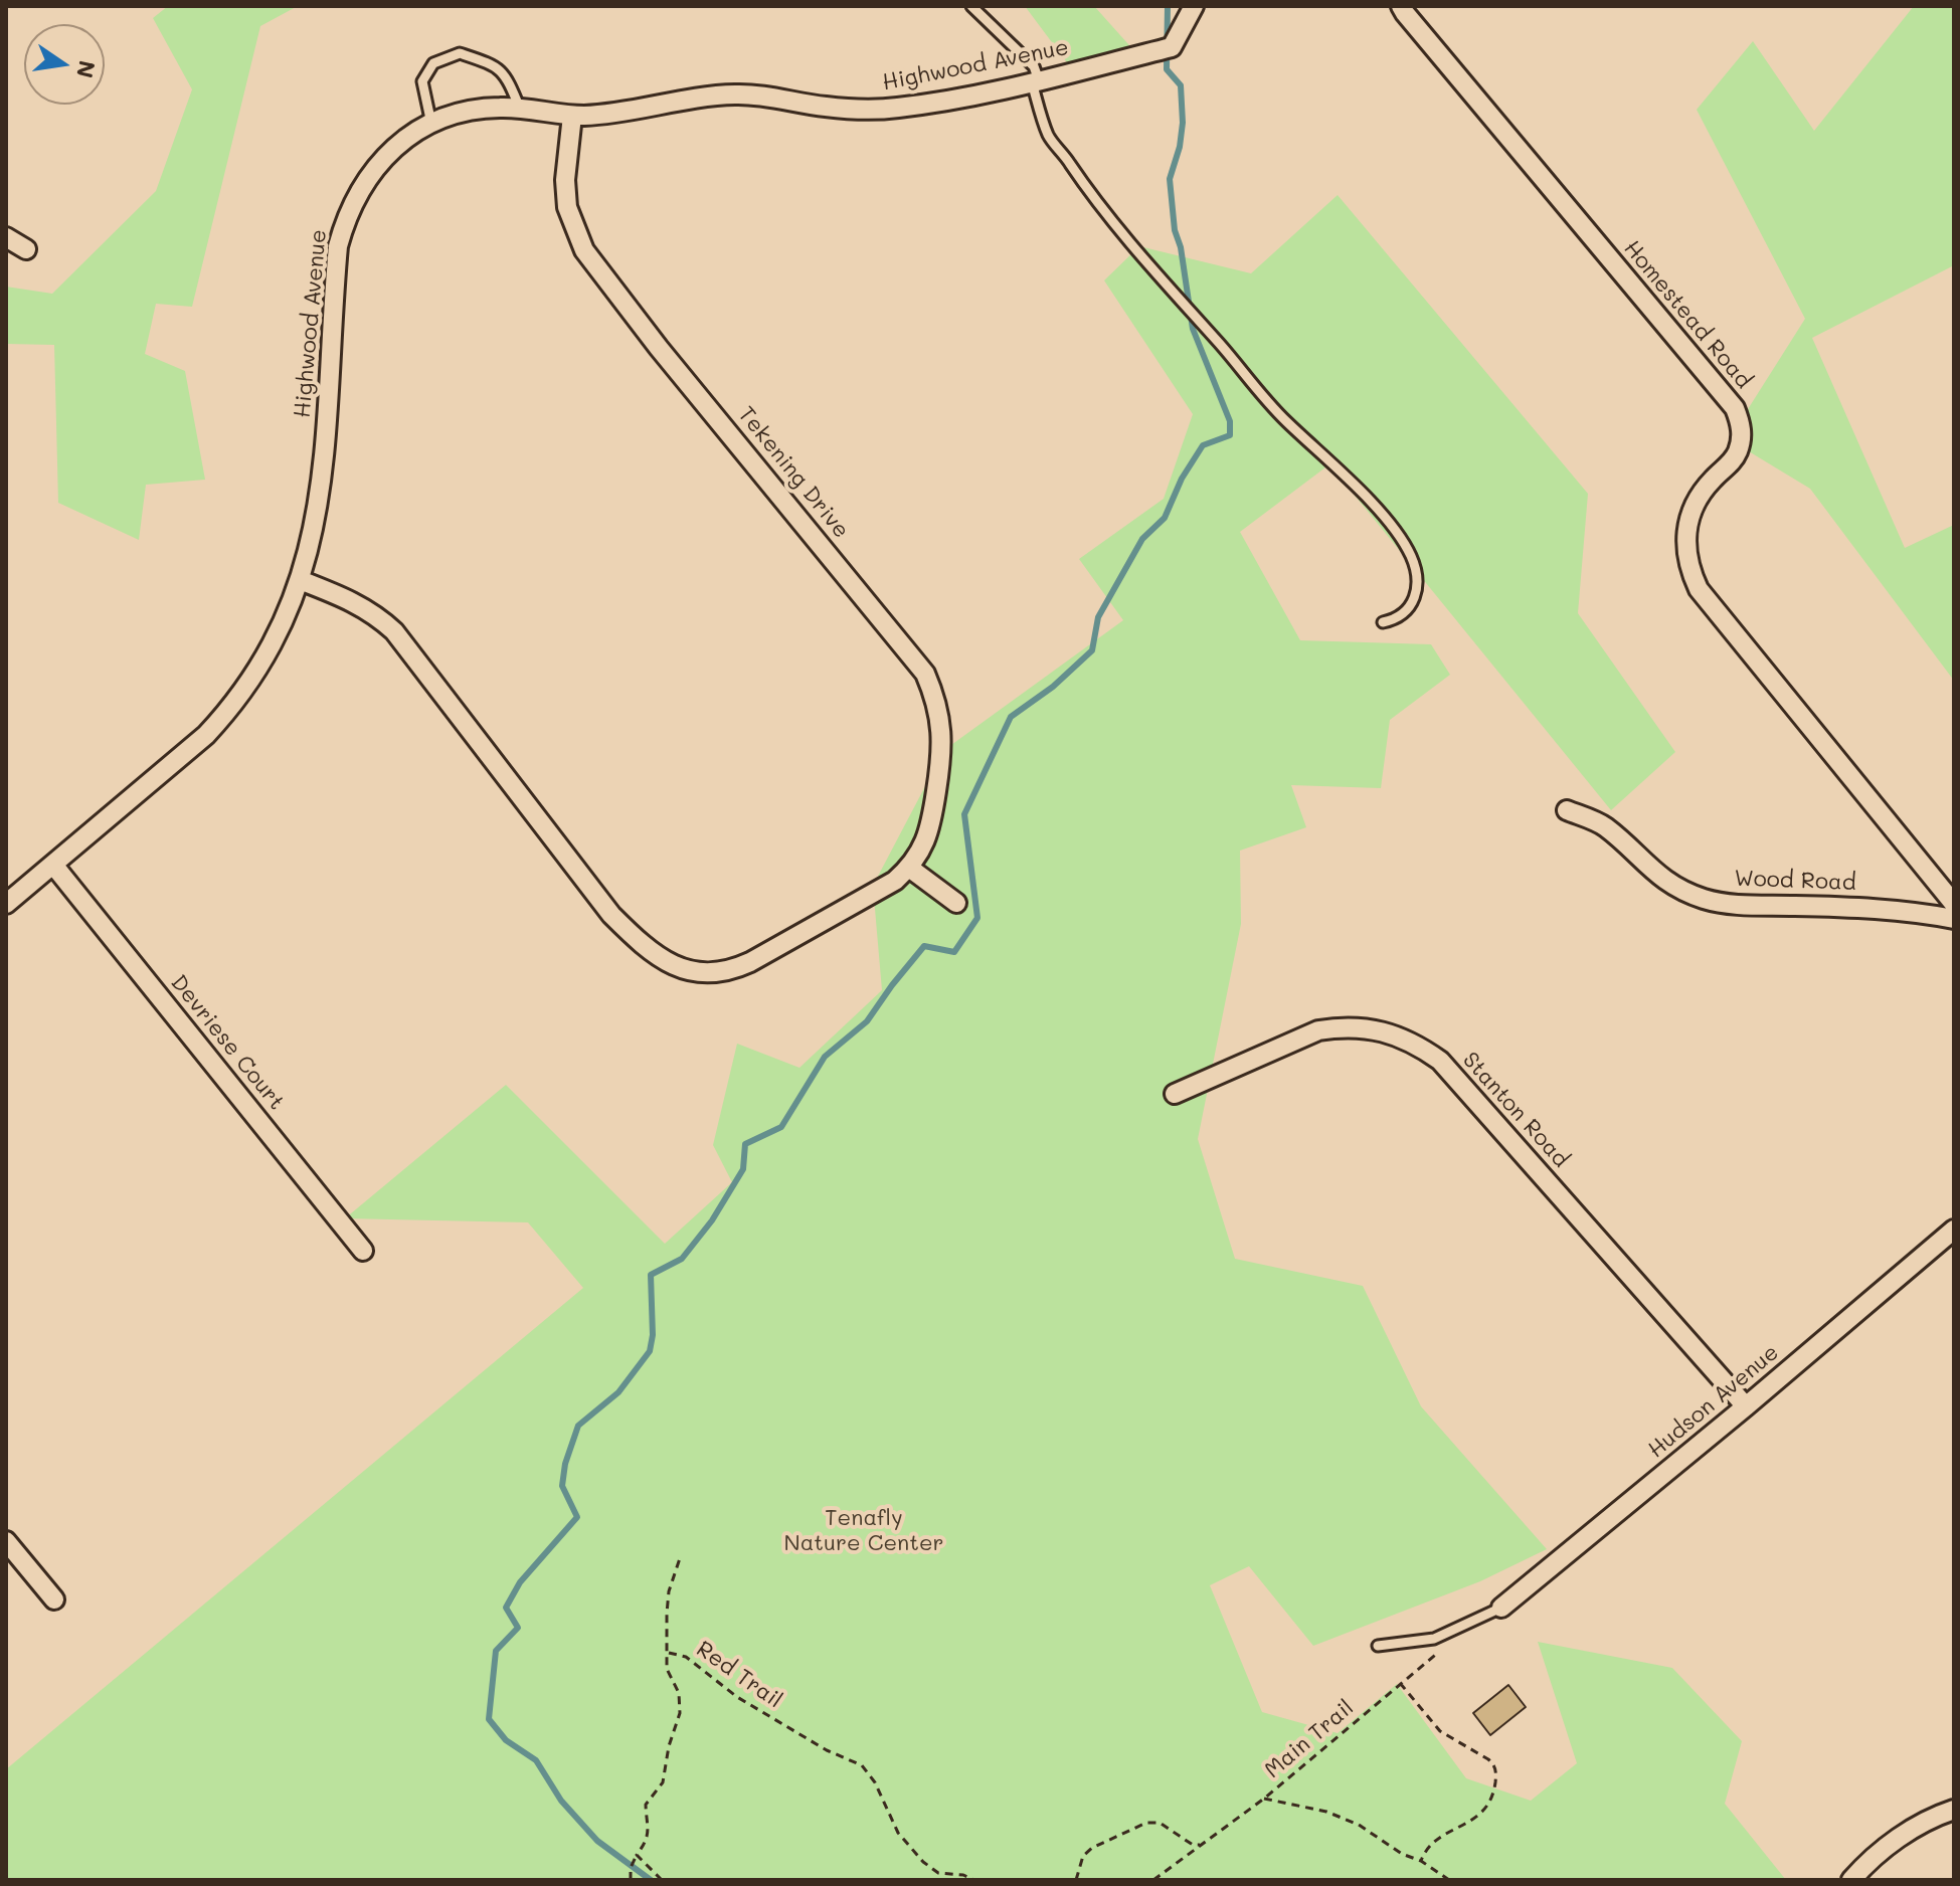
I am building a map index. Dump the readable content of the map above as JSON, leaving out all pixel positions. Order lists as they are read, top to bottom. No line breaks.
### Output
{"streets":{"street":["Highwood Avenue","Homestead Road","Tekening Drive","Wood Road","Devriese Court","Stanton Road","Hudson Avenue"],"path":["Red Trail","Main Trail"]},"crossings":[["Highwood Avenue","Tekening Drive"],["Highwood Avenue","Devriese Court"],["Stanton Road","Hudson Avenue"]],"parks":["Tenafly Nature Center"],"north":"right"}
